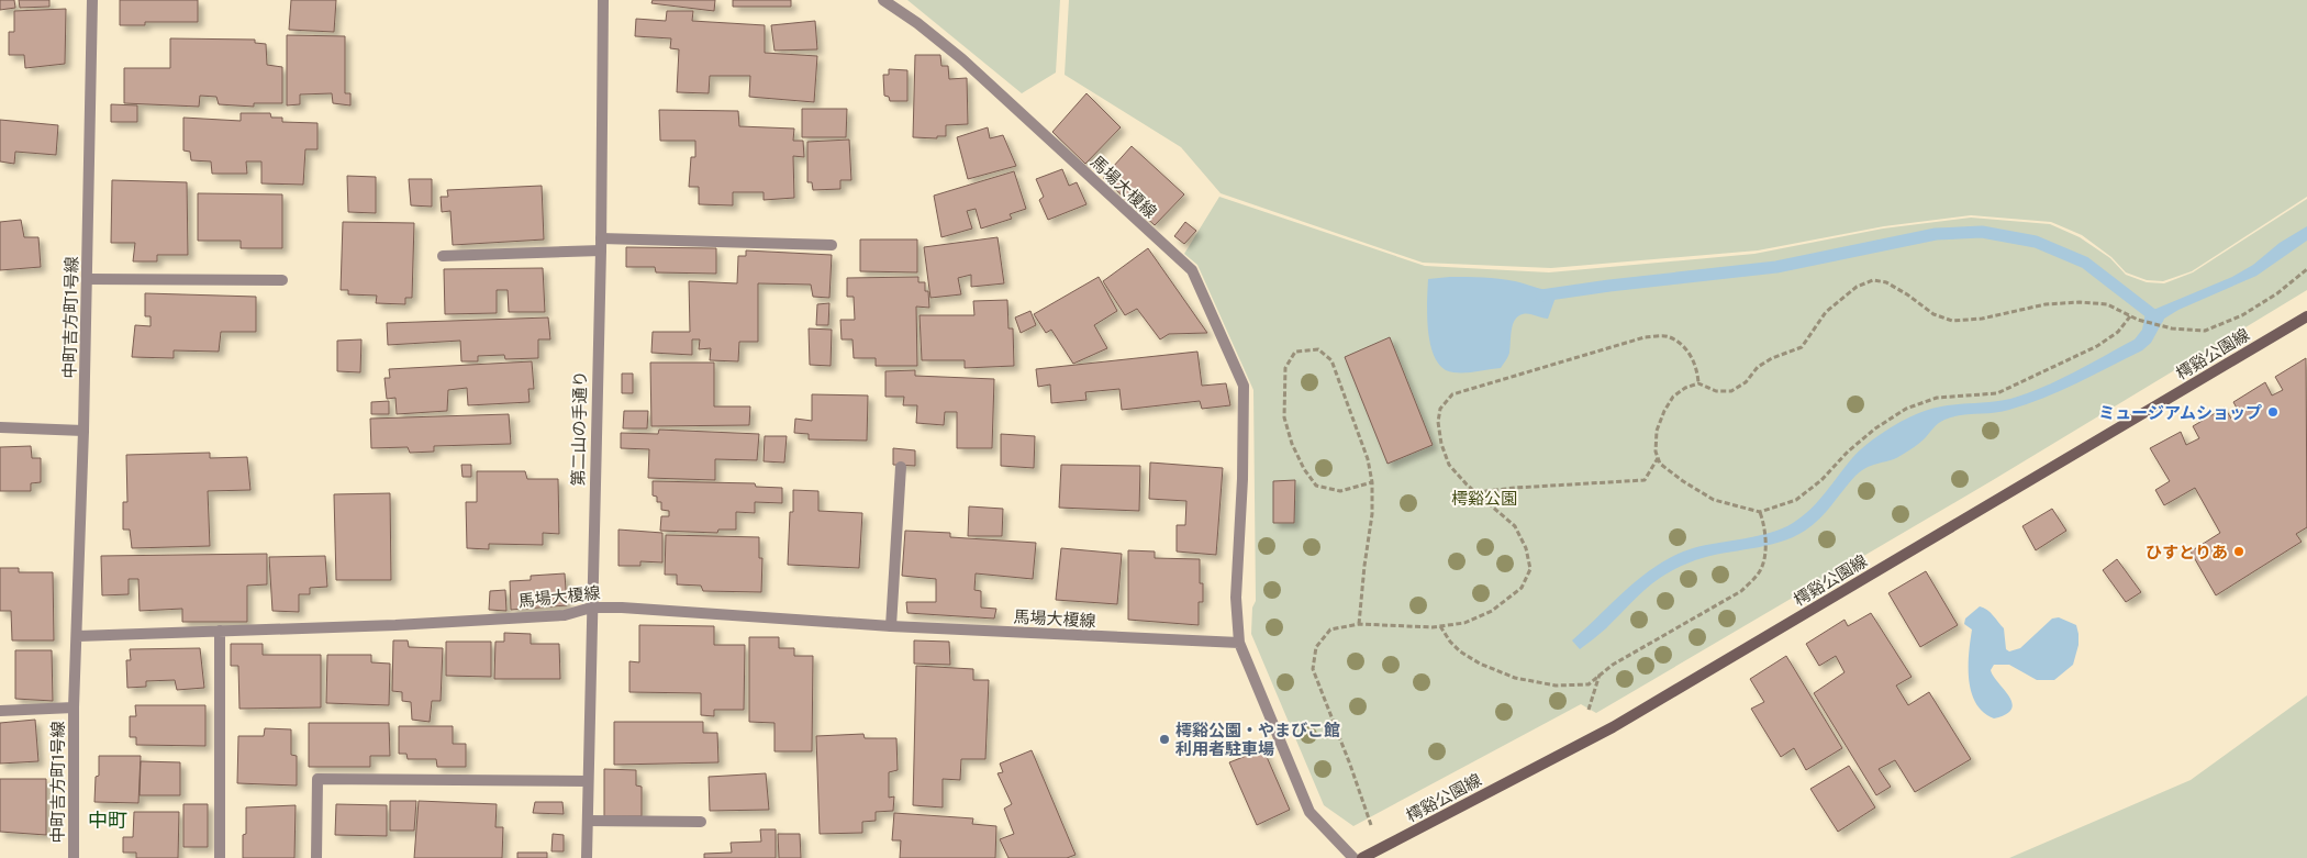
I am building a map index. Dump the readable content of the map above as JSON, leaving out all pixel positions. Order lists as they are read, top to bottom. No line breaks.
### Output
{"streets":{"main road":["樗谿公園線"],"street":["馬場大榎線","中町吉方町1号線","第二山の手通り"]},"crossings":[["馬場大榎線","中町吉方町1号線"],["馬場大榎線","第二山の手通り"]],"districts":["中町"],"parks":["樗谿公園"],"places":["ミュージアムショップ","ひすとりあ","樗谿公園・やまびこ館 利用者駐車場"]}
